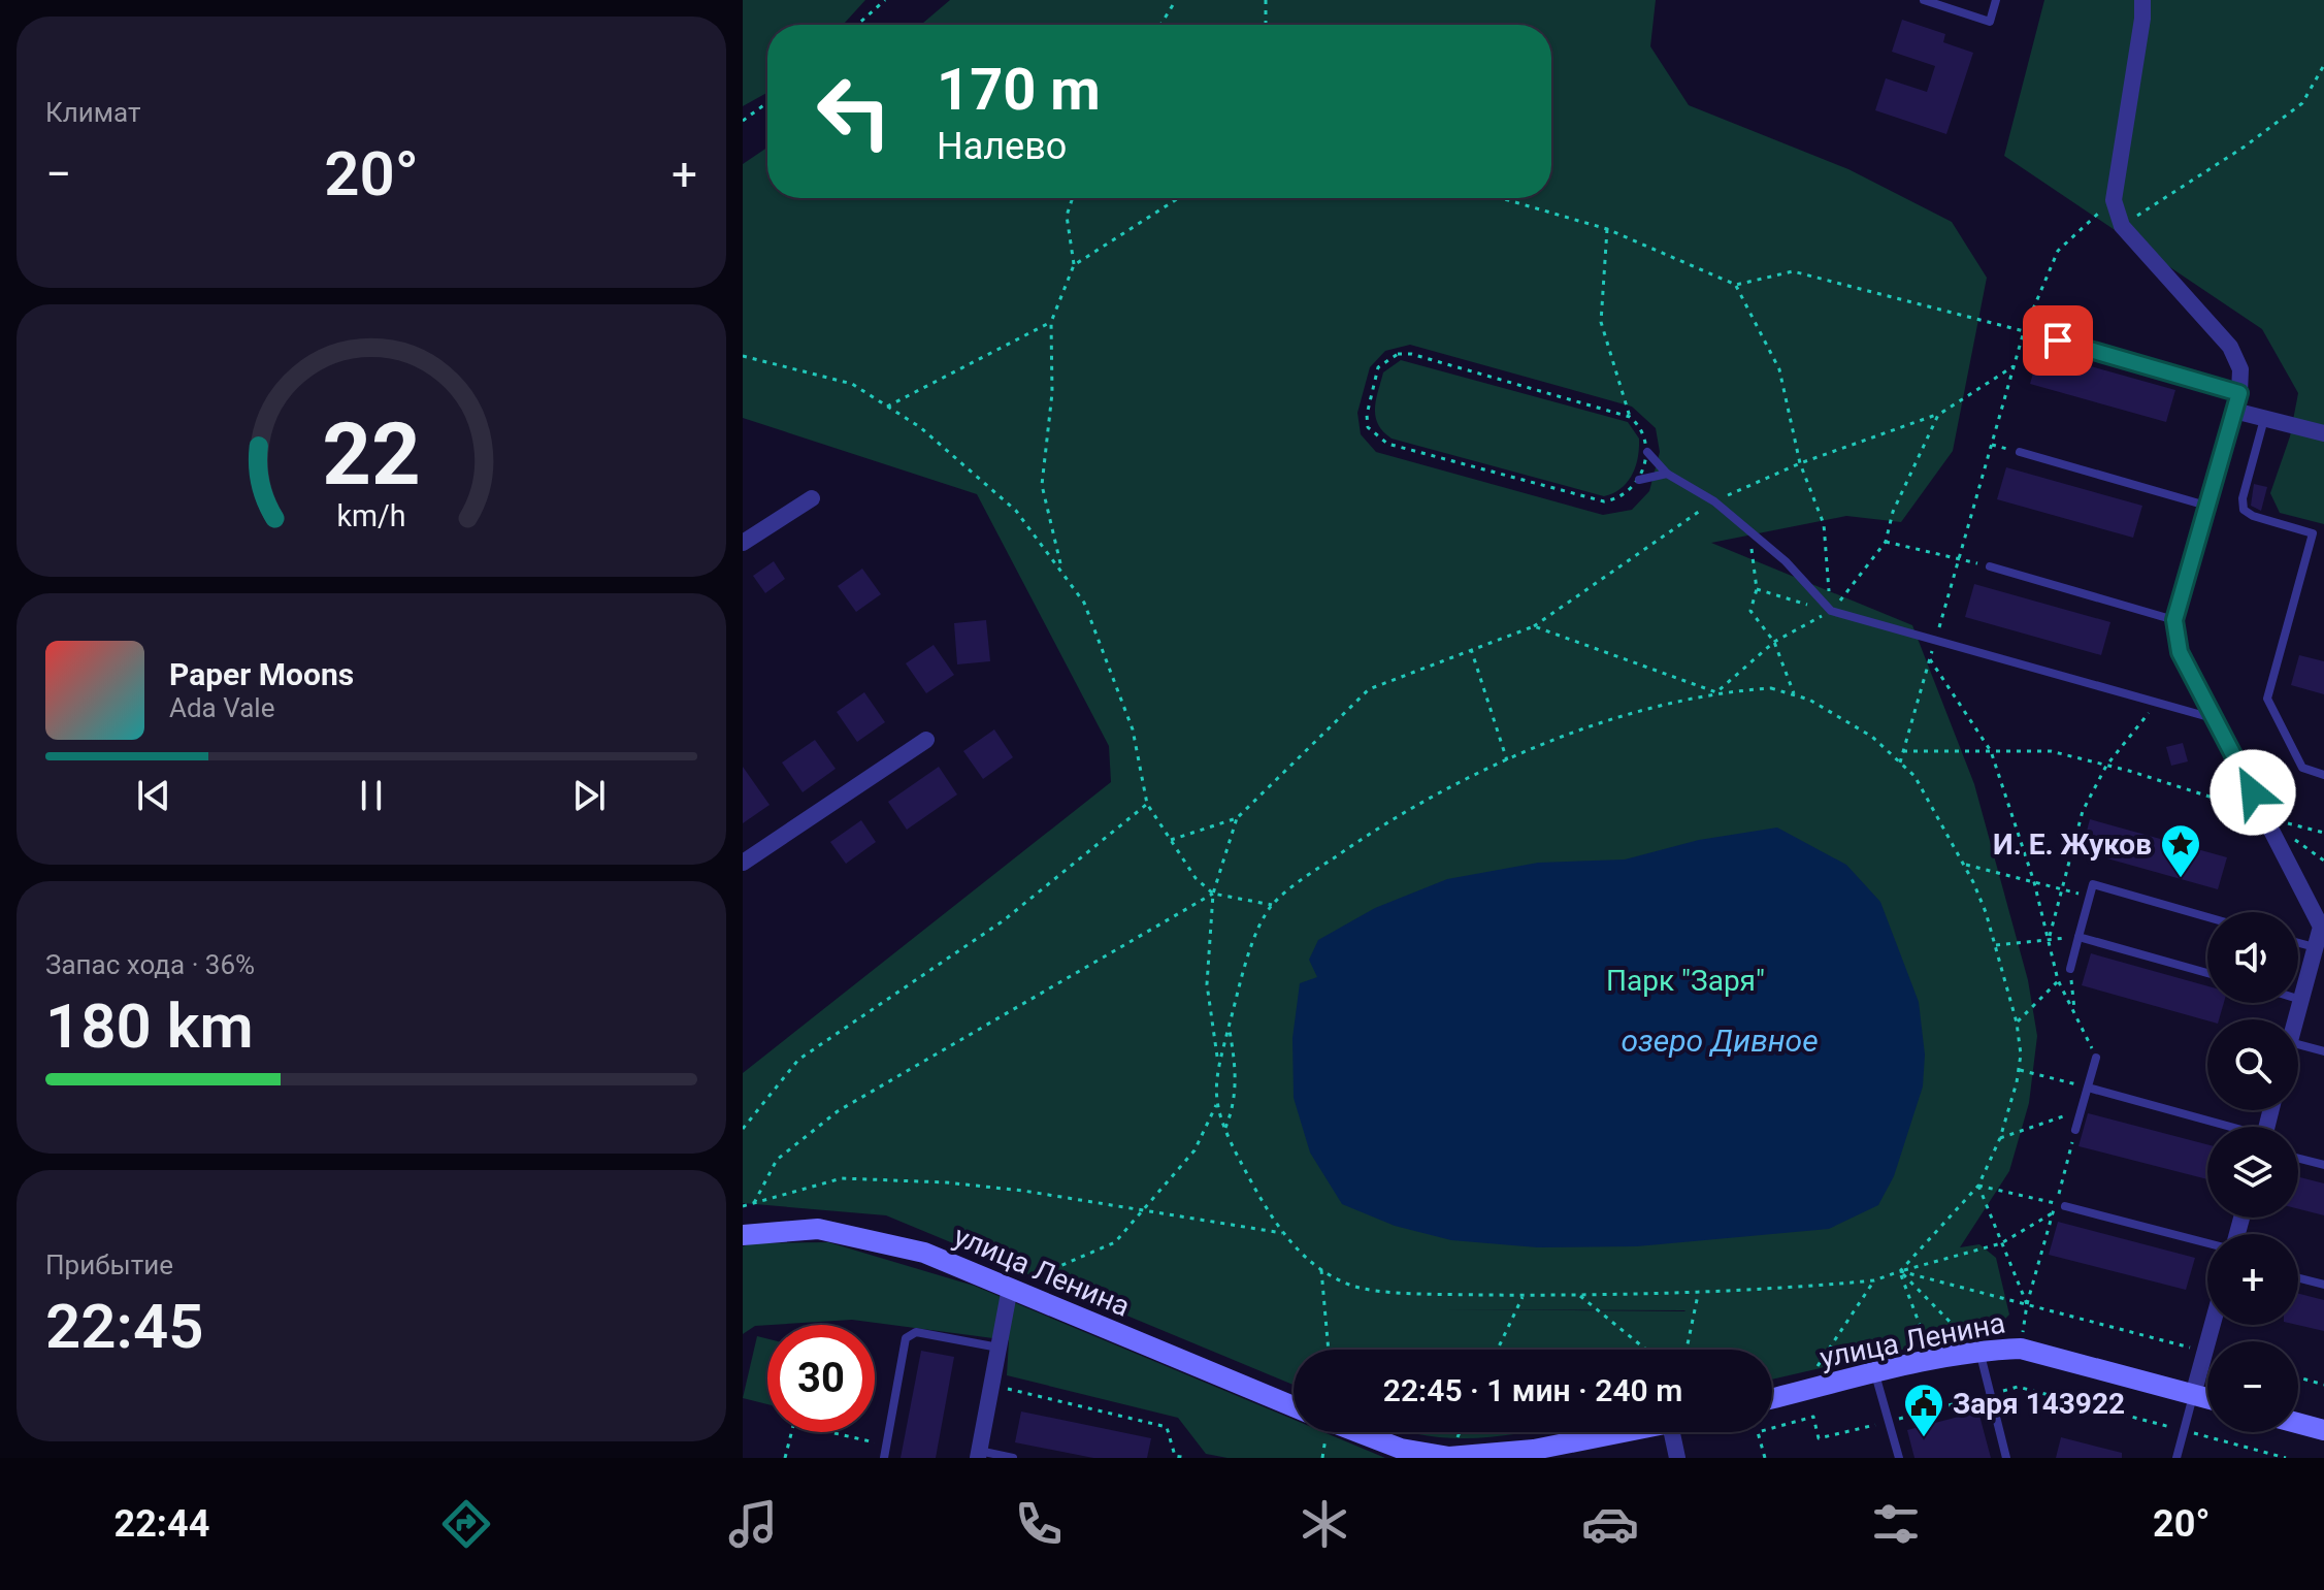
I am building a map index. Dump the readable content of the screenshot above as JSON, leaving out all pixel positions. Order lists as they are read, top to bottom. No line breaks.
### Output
{"streets":{"street":["улица Ленина"]},"water":["озеро Дивное"],"parks":["Парк \"Заря\""],"places":{"place":["И. Е. Жуков"],"public building":["Заря 143922"]},"page":{"tile":["Климат",["Запас хода · 36%","180 km"],["Прибытие","22:45"]],"turn":["170 m","Налево"],"heat":["−","20°","+"],"song":["Paper Moons","Ada Vale"],"map_buttons":["+","−"],"limit":"30","trip":"22:45 · 1 мин · 240 m","tabs":["22:44","20°"],"gauge":["22","km/h"]}}
